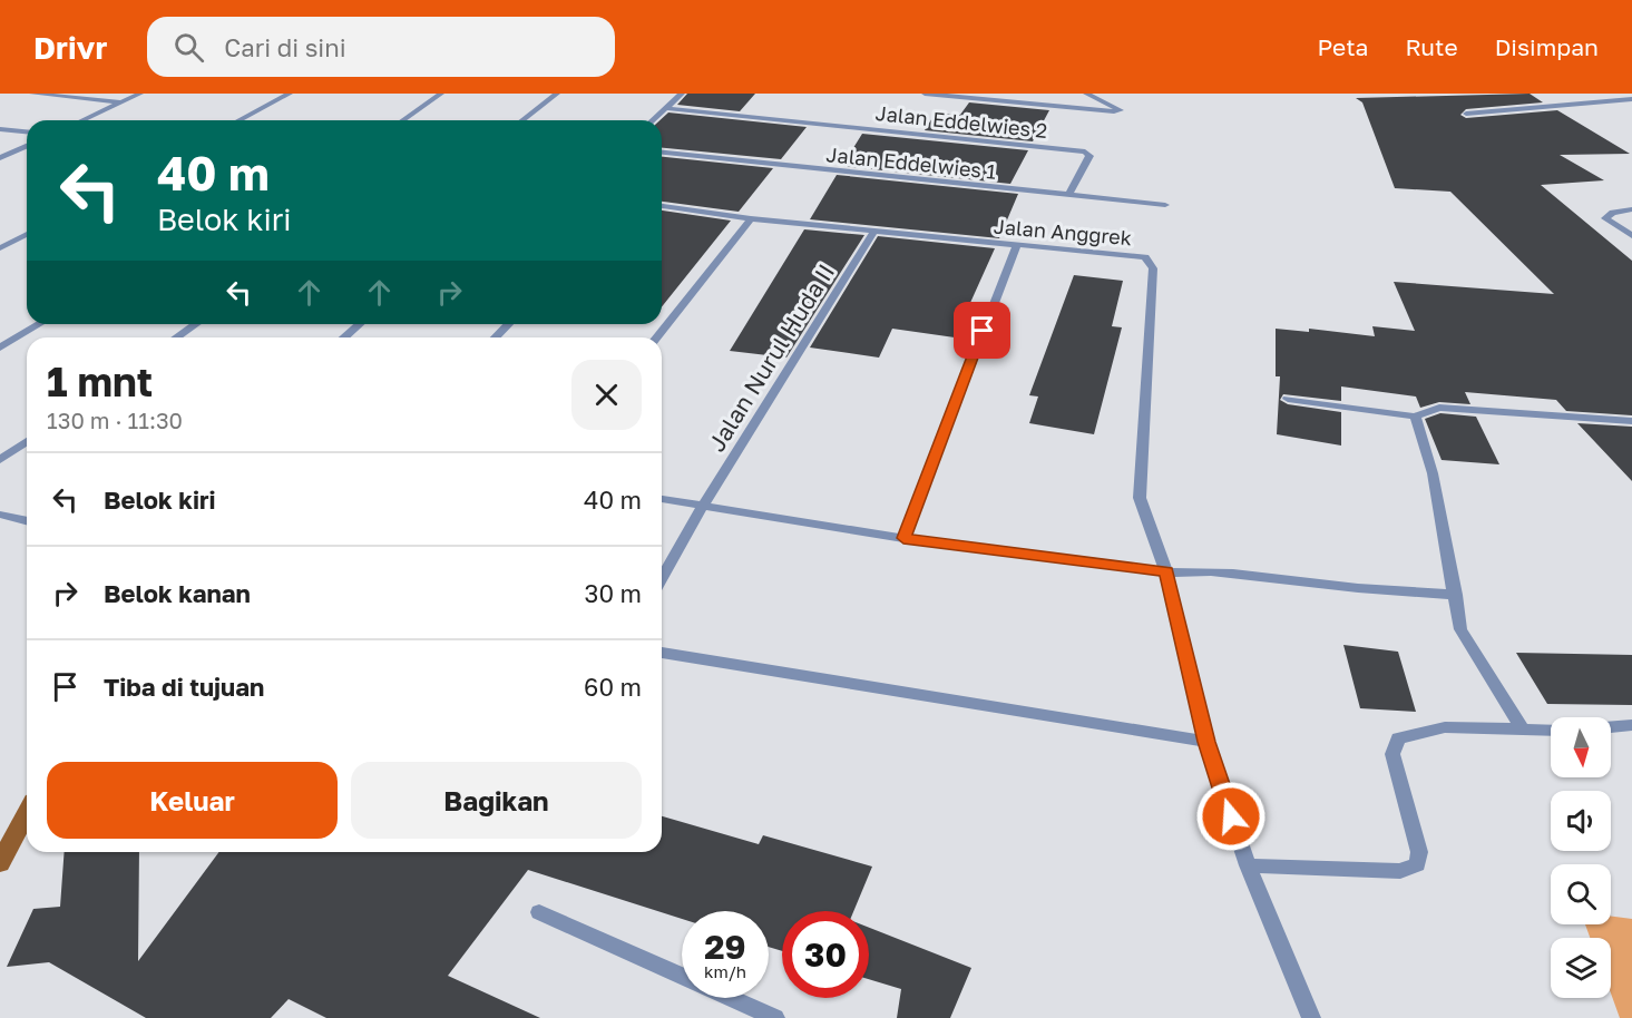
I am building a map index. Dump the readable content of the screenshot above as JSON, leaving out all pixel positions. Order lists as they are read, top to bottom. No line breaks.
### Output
{"streets":{"street":["Jalan Eddelwies 2","Jalan Eddelwies 1","Jalan Anggrek","Jalan Nurul Huda II"]},"crossings":[["Jalan Eddelwies 2","Jalan Eddelwies 1"],["Jalan Anggrek","Jalan Nurul Huda II"]],"north":"bottom","page":{"header":"Drivr","search":"Cari di sini","nav":["Peta","Rute","Disimpan"],"turn":["40 m","Belok kiri"],"heading":["1 mnt","130 m · 11:30"],"list":[{"name":"Belok kiri","value":"40 m"},{"name":"Belok kanan","value":"30 m"},{"name":"Tiba di tujuan","value":"60 m"}],"buttons":["Keluar","Bagikan"],"speed":"29 km/h","limit":"30"}}
